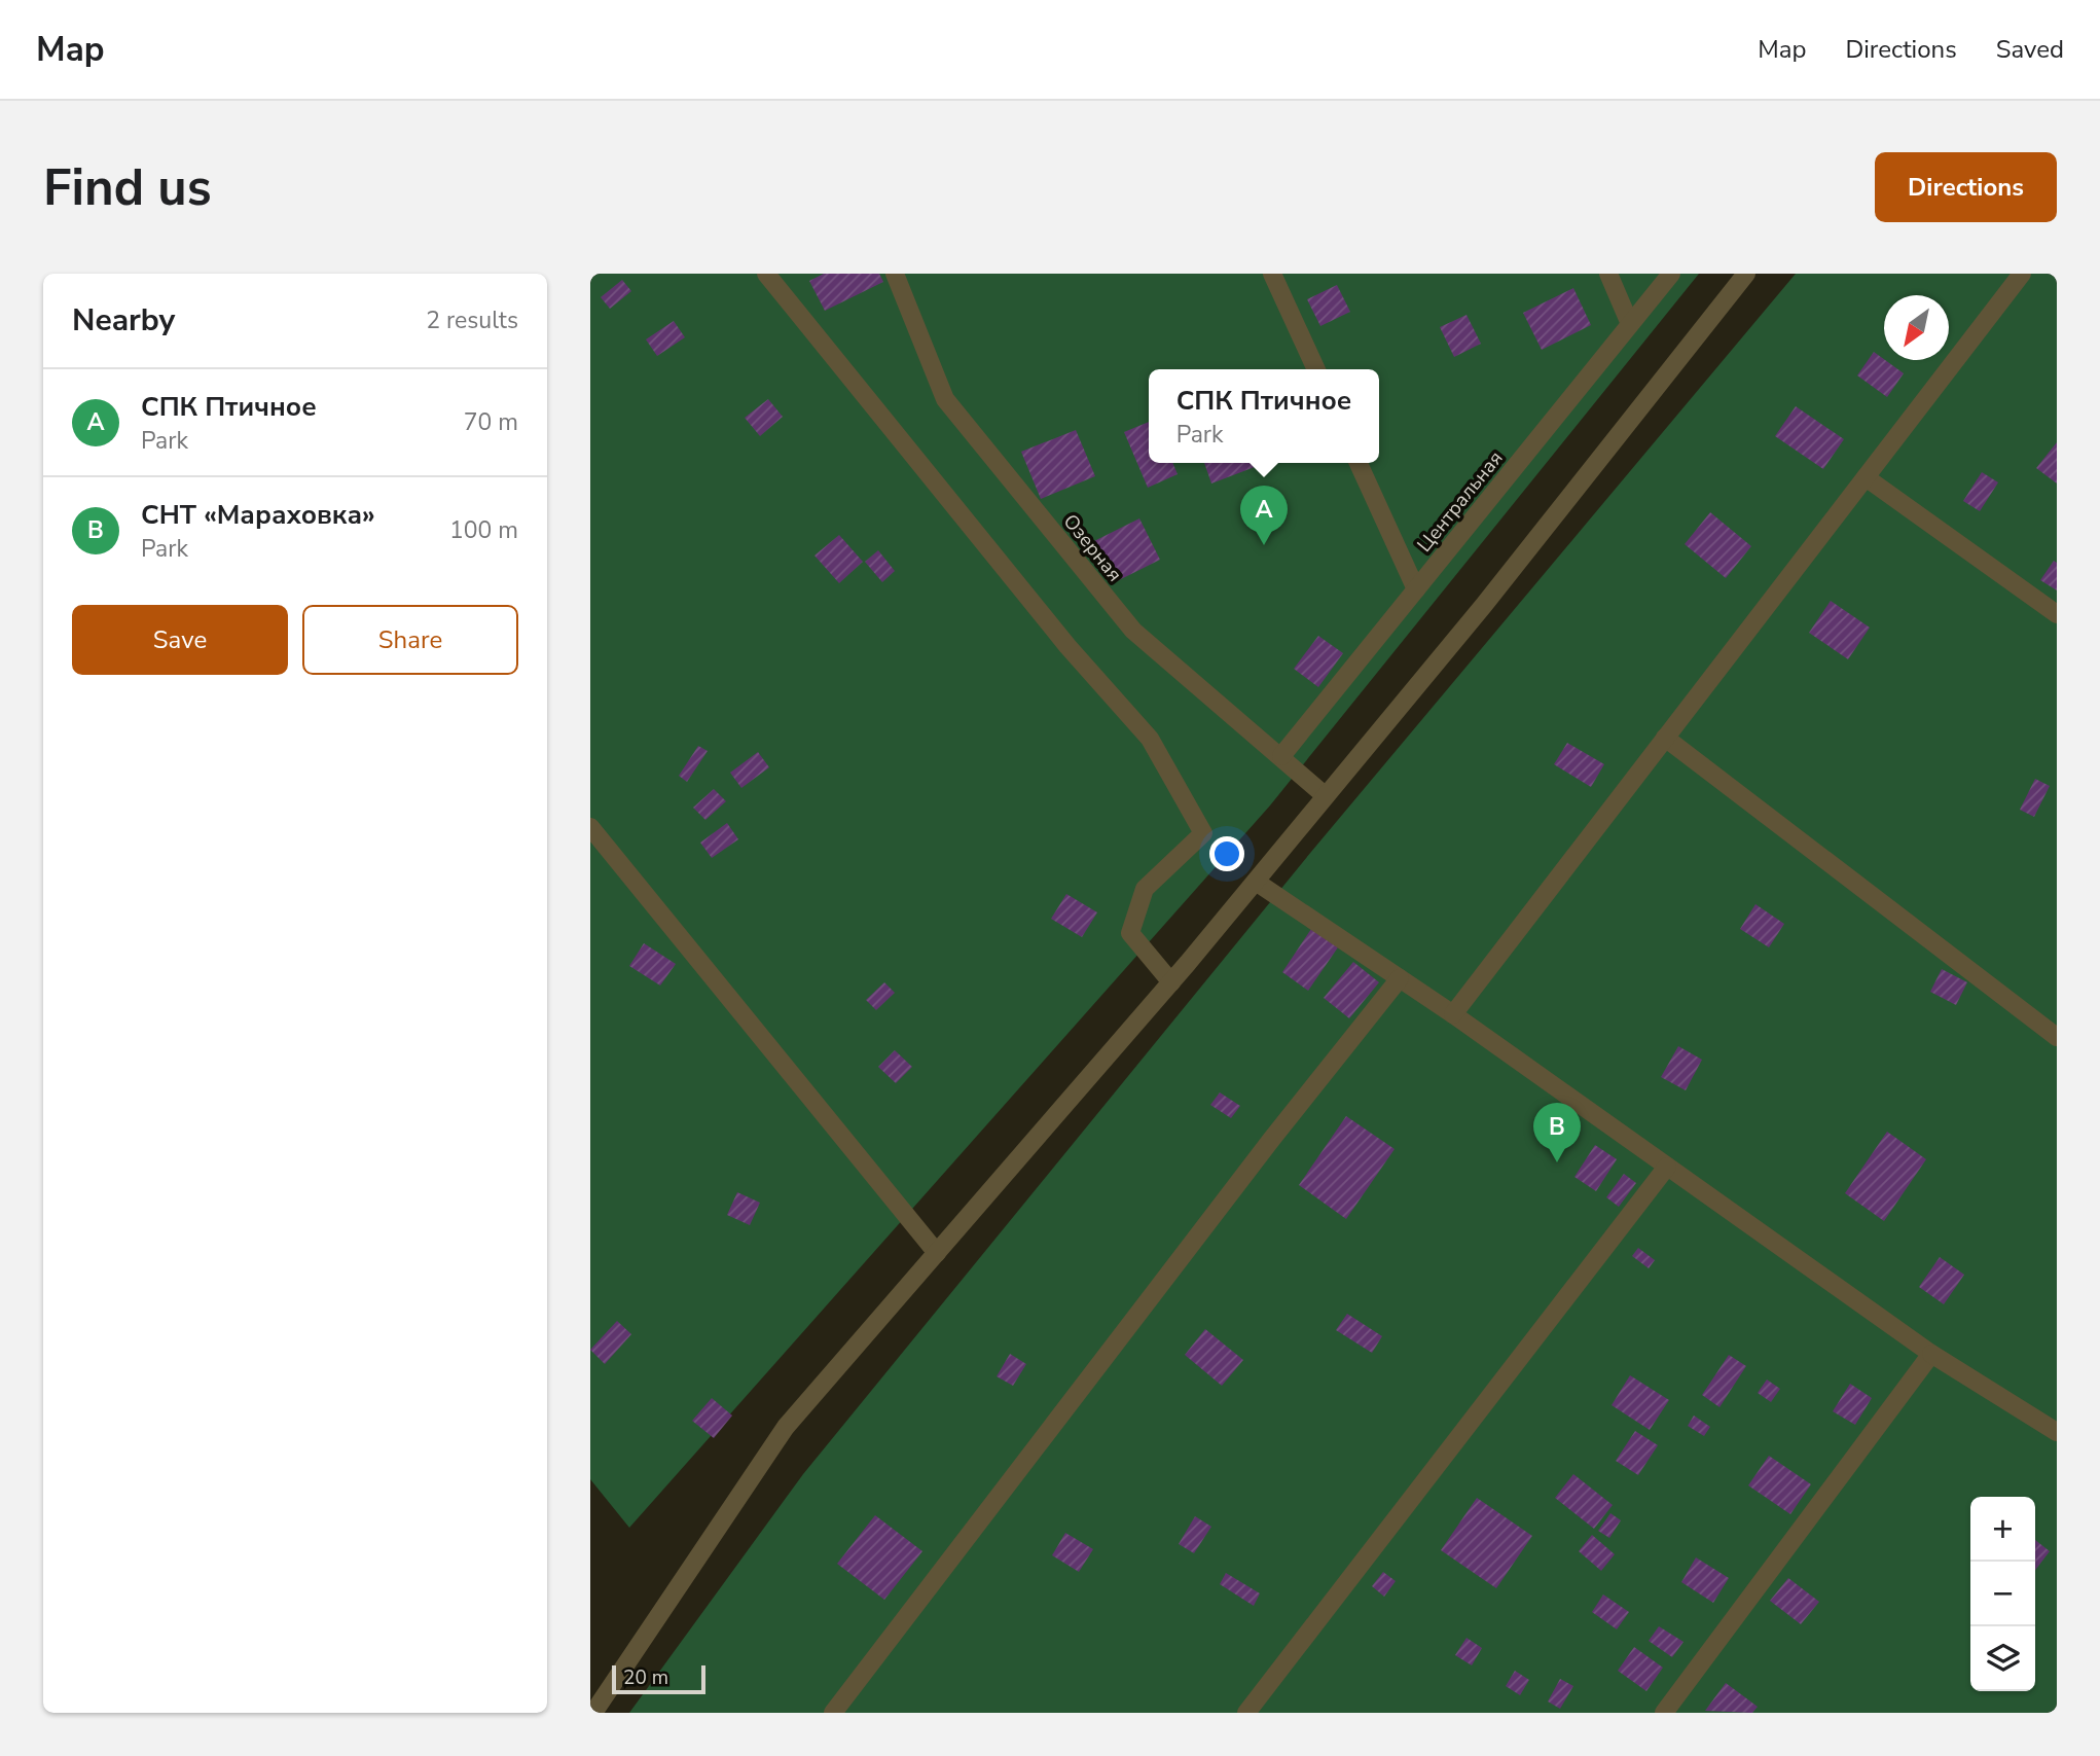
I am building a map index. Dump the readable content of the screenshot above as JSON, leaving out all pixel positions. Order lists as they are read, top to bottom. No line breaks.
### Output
{"streets":{"street":["Центральная","Озерная"]},"crossings":[["Центральная","Озерная"]],"scale_bar":"20 m","north":"bottom left","page":{"header":"Map","nav":["Map","Directions","Saved"],"buttons":["Directions",["Save","Share"]],"title":"Find us","heading":["Nearby","2 results"],"list":[{"mark":"A","name":"СПК Птичное","note":"Park","value":"70 m"},{"mark":"B","name":"СНТ «Мараховка»","note":"Park","value":"100 m"}],"popup":["СПК Птичное","Park"],"pins":["A","B"],"map_buttons":["+","−"],"scale":"20 m"}}
